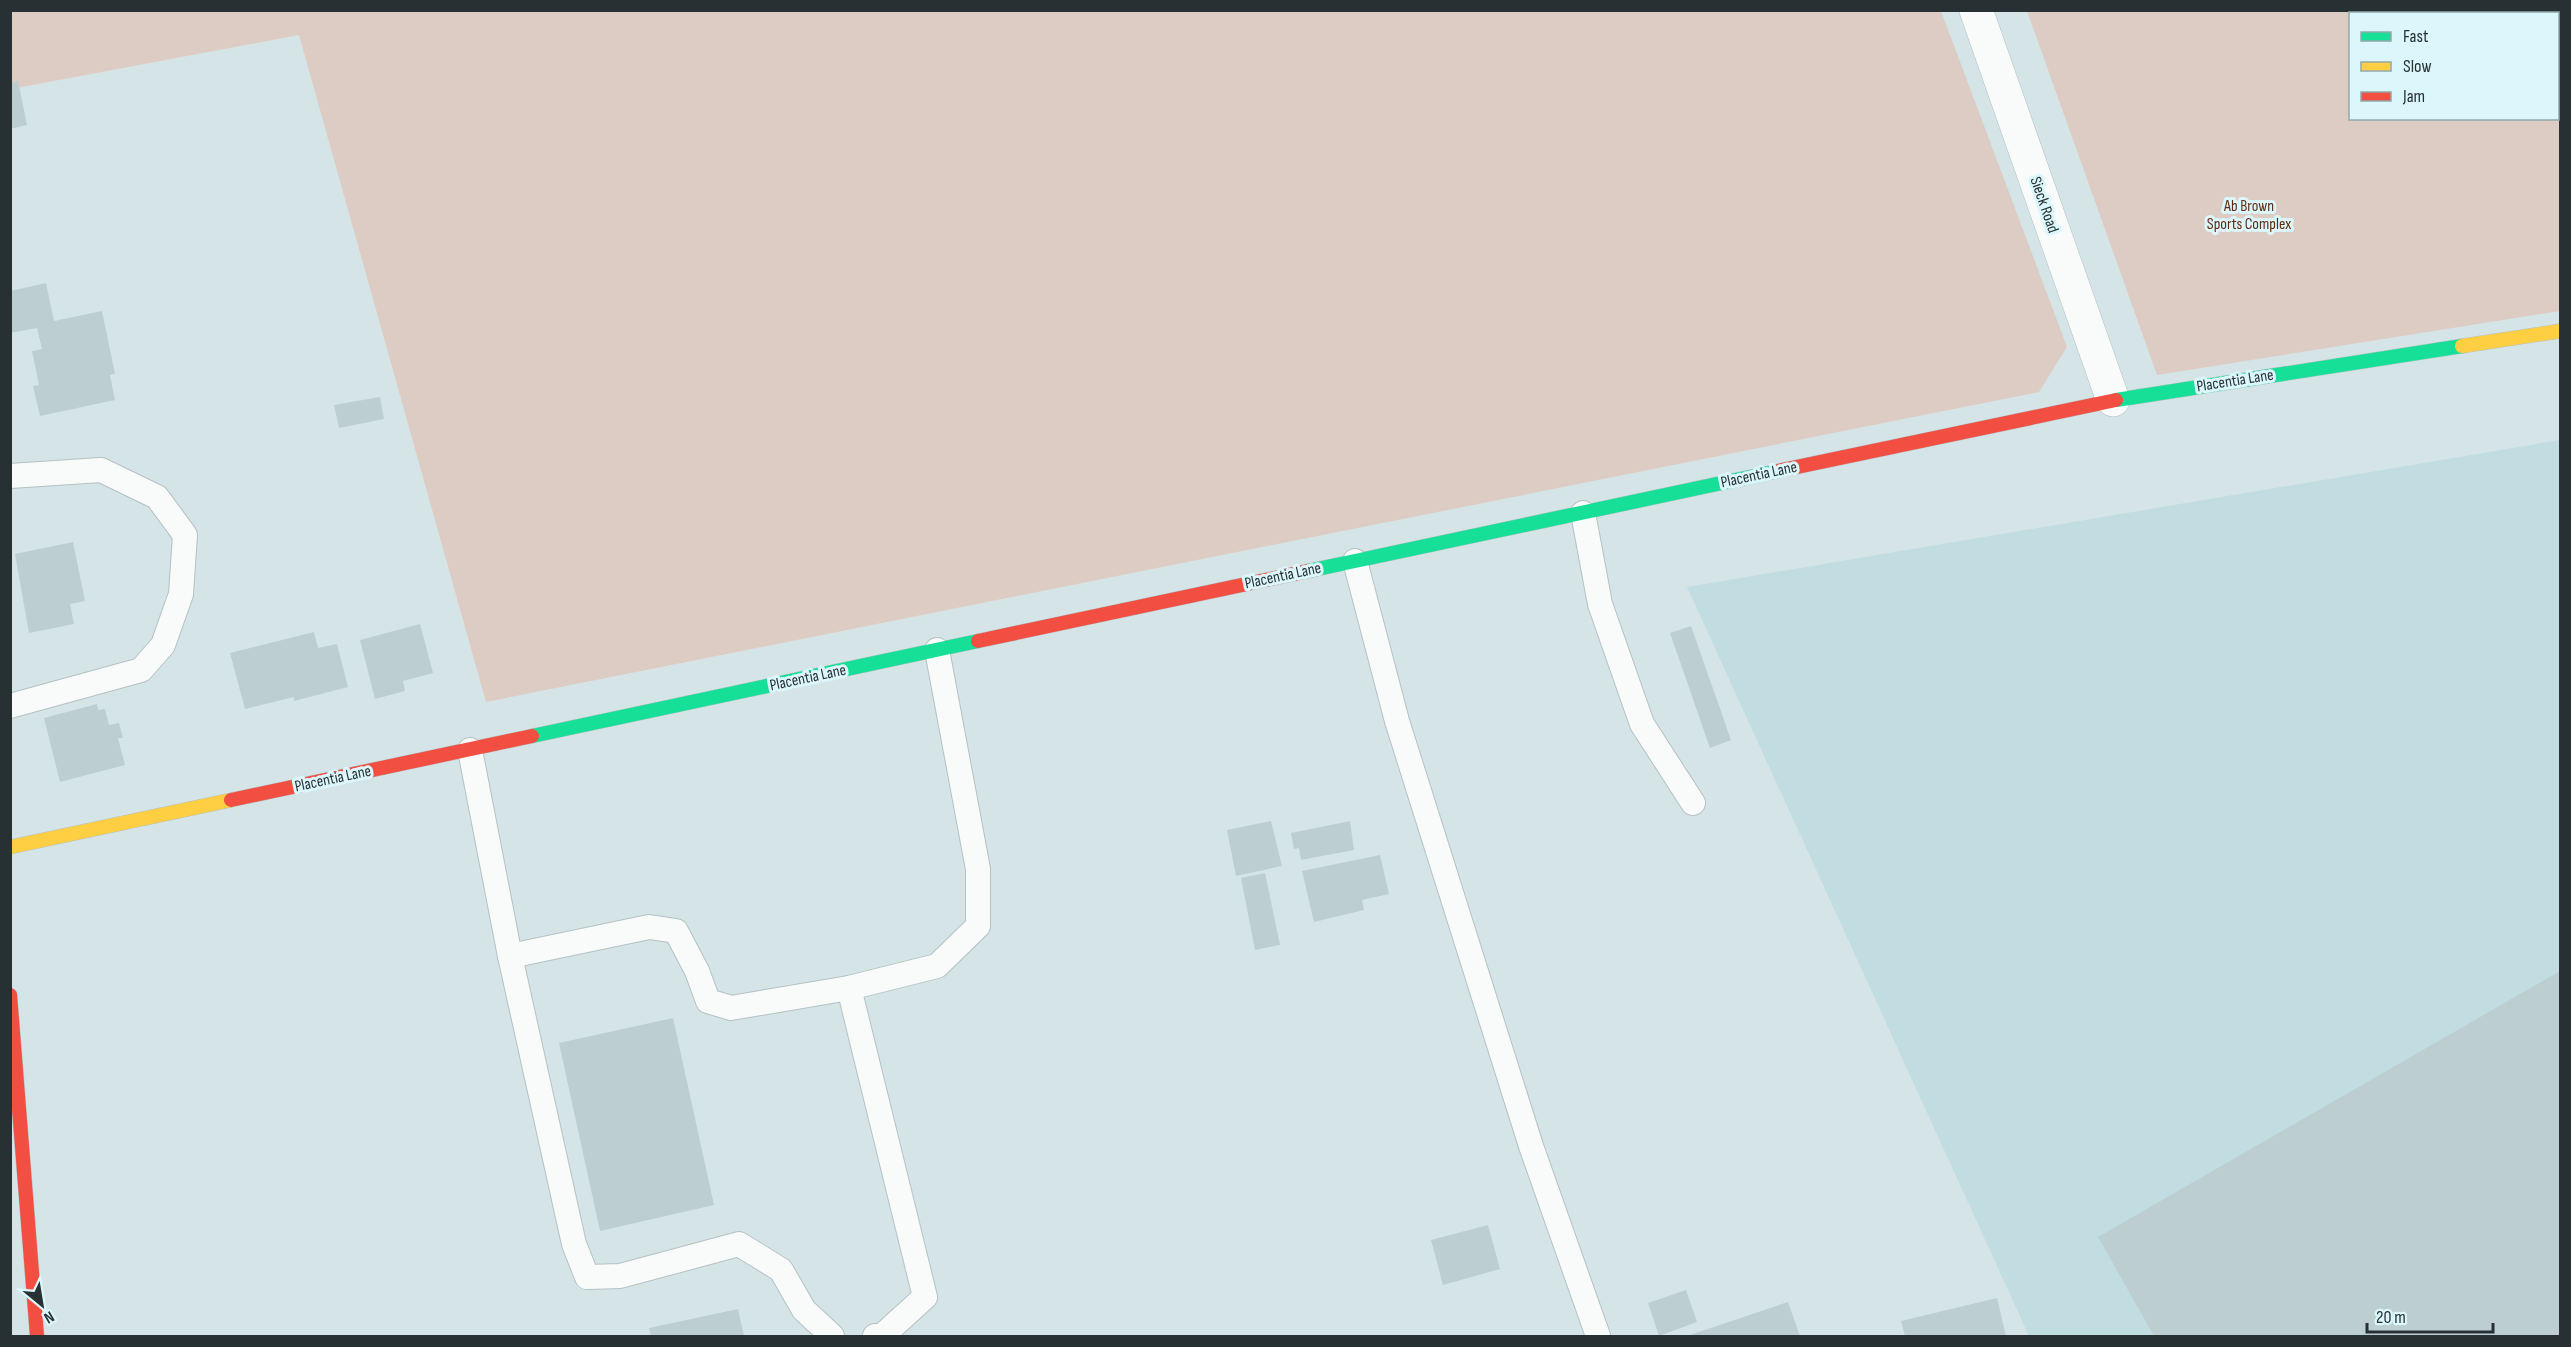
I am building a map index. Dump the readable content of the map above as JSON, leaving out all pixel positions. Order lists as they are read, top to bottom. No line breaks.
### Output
{"streets":{"street":["Sieck Road","Placentia Lane"]},"crossings":[["Sieck Road","Placentia Lane"]],"parks":["Ab Brown Sports Complex"],"legend":["Fast","Slow","Jam"],"scale_bar":"20 m","north":"bottom right"}
